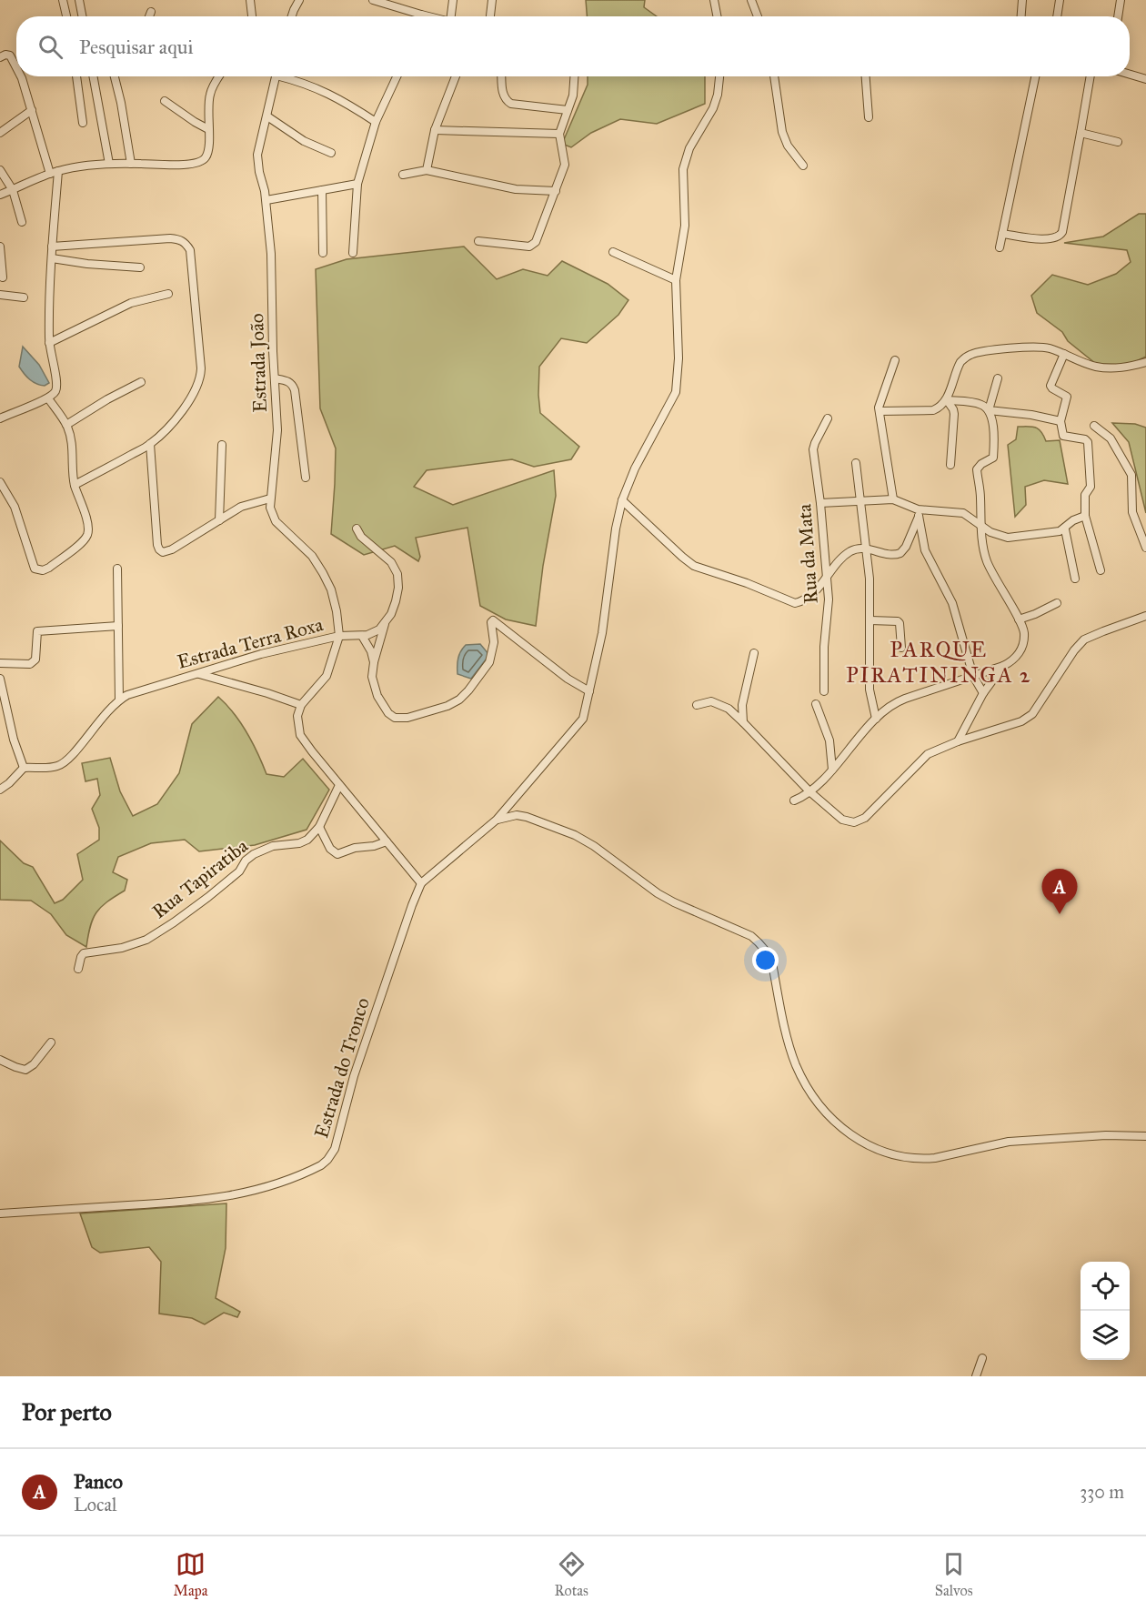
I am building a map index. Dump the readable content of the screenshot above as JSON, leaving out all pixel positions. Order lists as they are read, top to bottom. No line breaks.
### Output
{"streets":{"street":["Estrada João","Rua da Mata","Estrada Terra Roxa","Rua Tapiratiba","Estrada do Tronco"]},"crossings":[["Estrada João","Estrada Terra Roxa"]],"districts":["PARQUE PIRATININGA 2"],"page":{"search":"Pesquisar aqui","pins":"A","heading":"Por perto","list":[{"mark":"A","name":"Panco","note":"Local","value":"330 m"}],"nav":["Mapa","Rotas","Salvos"]}}
